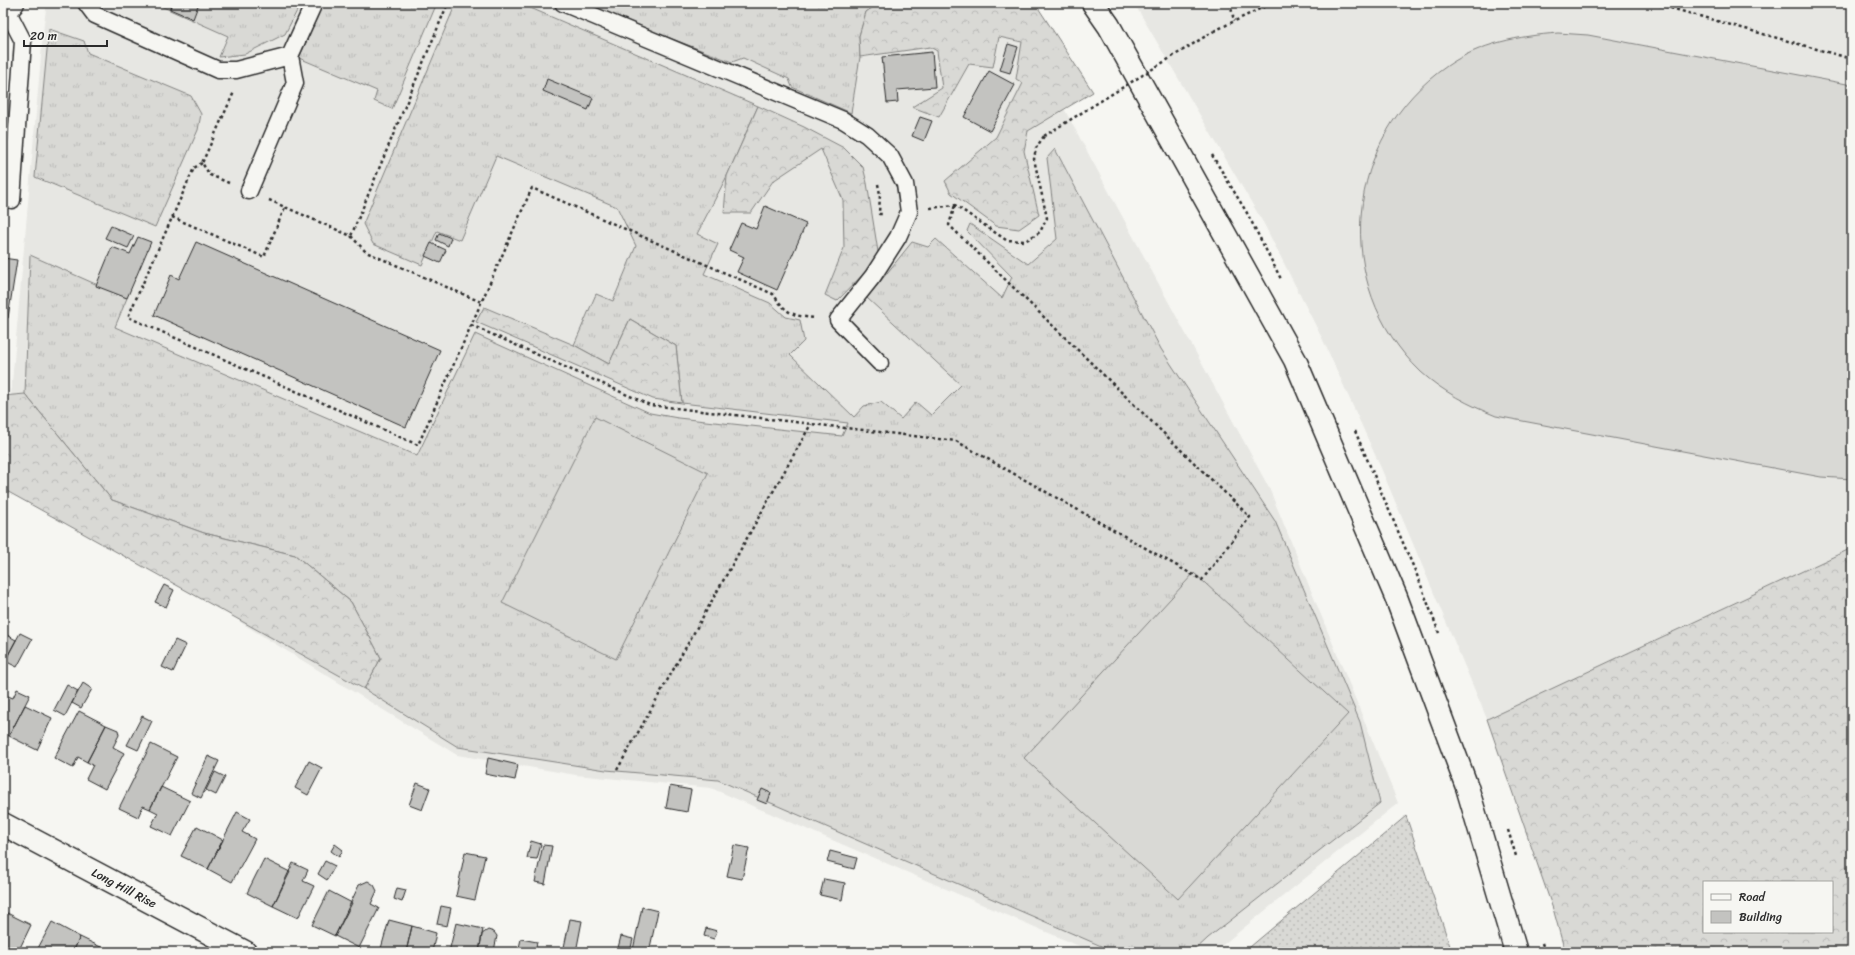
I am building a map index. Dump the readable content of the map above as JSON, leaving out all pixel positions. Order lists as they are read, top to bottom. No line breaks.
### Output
{"streets":{"main road":["Long Hill Rise"]},"legend":["Road","Building"],"scale_bar":"20 m"}
